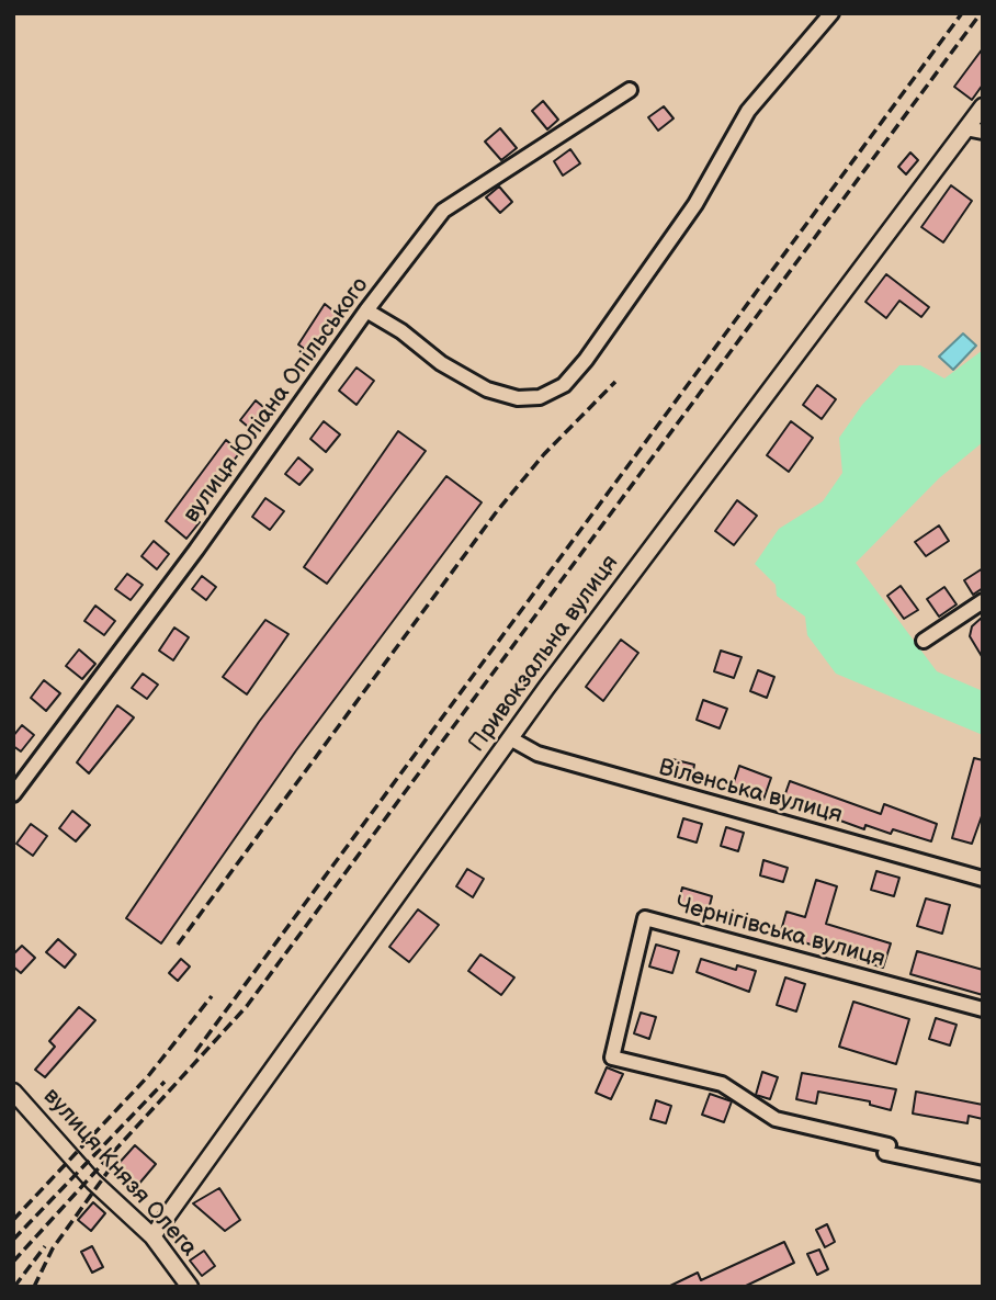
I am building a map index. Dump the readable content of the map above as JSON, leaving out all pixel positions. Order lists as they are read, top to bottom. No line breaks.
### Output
{"streets":{"street":["вулиця Юліана Опільського","Привокзальна вулиця","Віленська вулиця","Чернігівська вулиця","вулиця Князя Олега"]},"crossings":[["Привокзальна вулиця","Віленська вулиця"],["Привокзальна вулиця","вулиця Князя Олега"]]}
